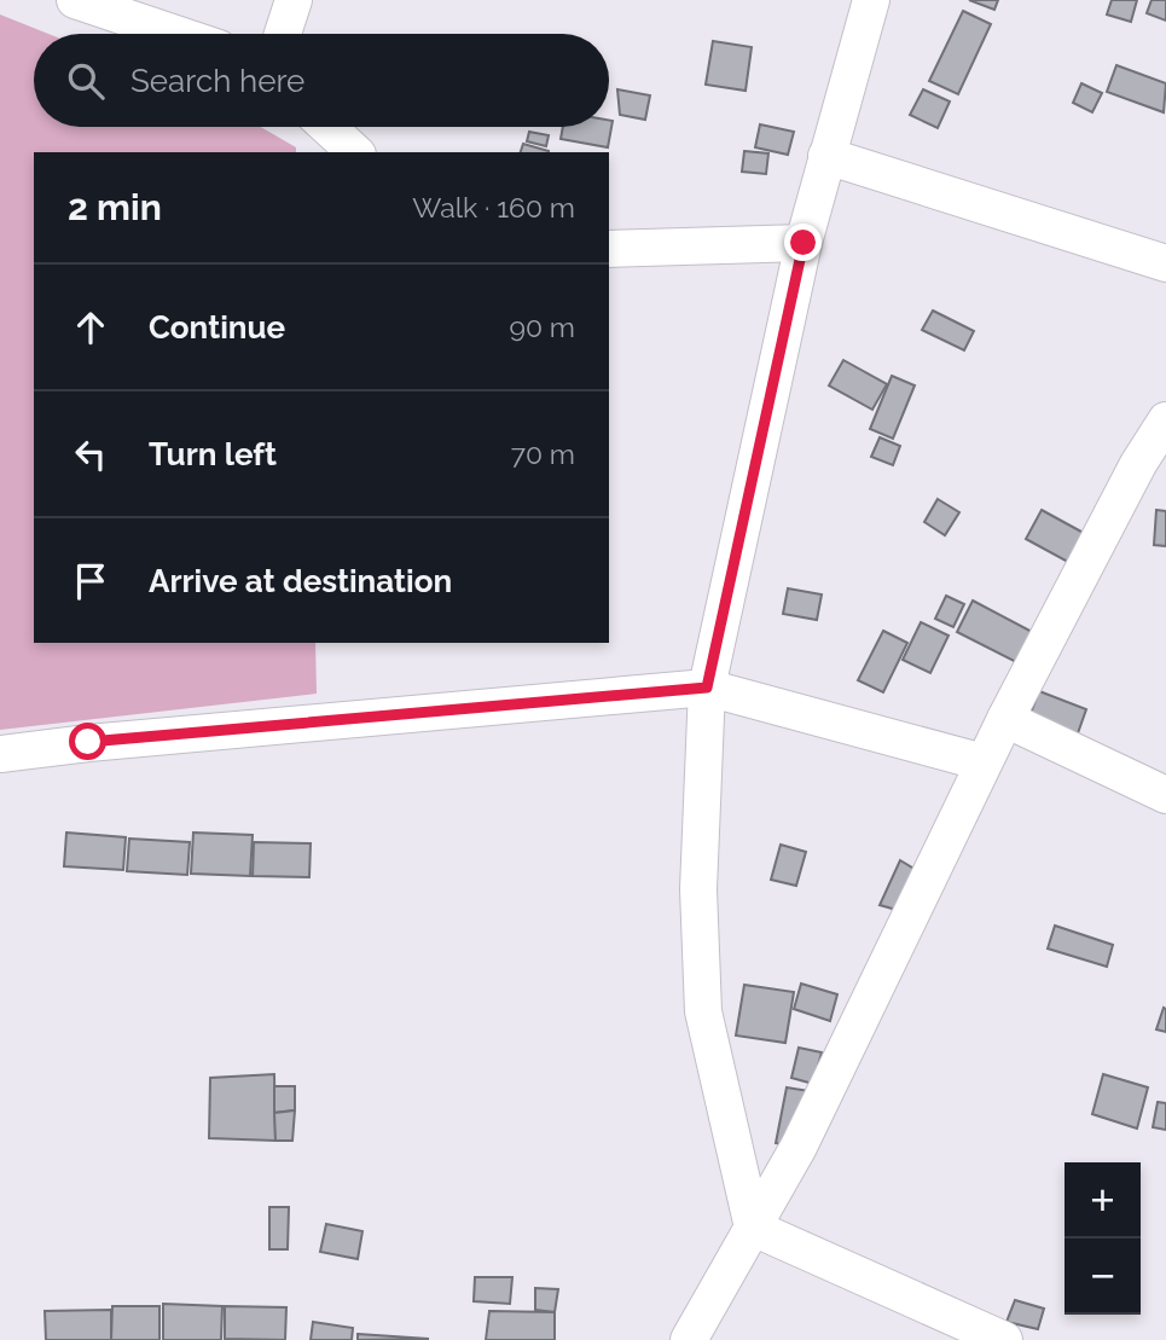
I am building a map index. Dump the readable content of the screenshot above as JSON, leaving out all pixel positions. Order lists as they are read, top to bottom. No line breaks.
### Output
{"page":{"search":"Search here","heading":["2 min","Walk · 160 m"],"list":[["Continue","90 m"],["Turn left","70 m"],"Arrive at destination"],"map_buttons":["+","−"]}}
